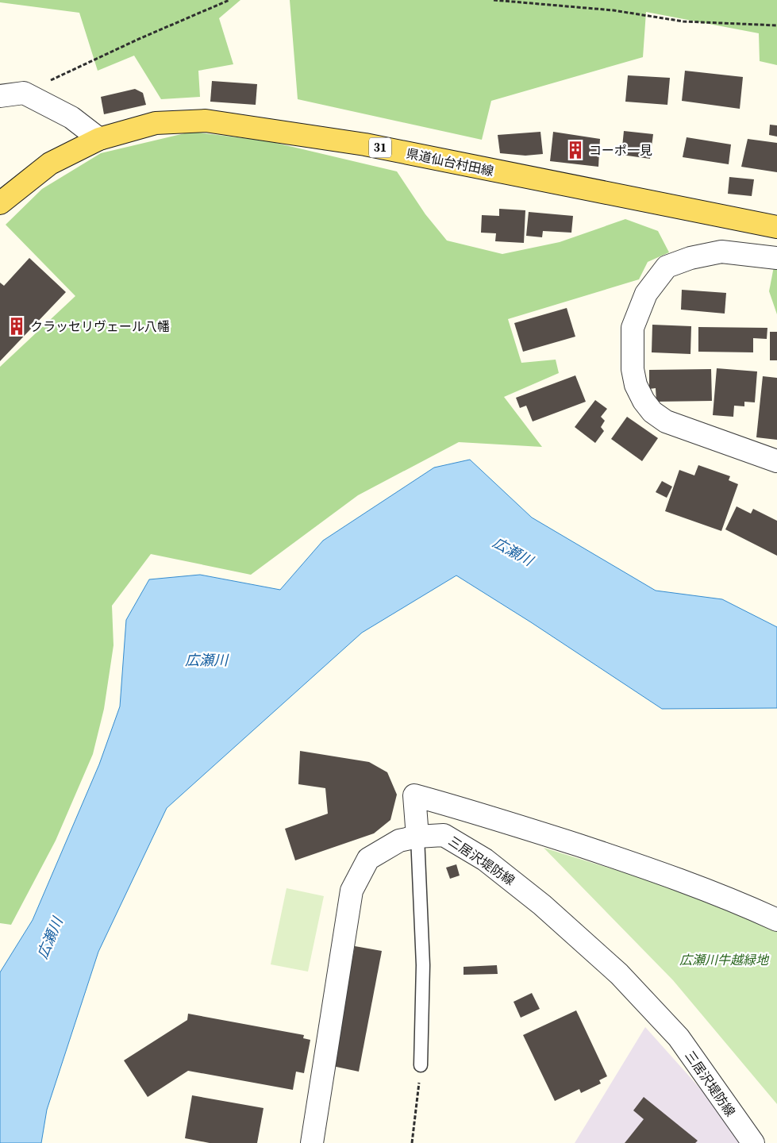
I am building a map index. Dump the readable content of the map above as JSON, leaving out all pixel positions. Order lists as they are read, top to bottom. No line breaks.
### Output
{"streets":{"main road":["31","県道仙台村田線"],"street":["三居沢堤防線"]},"water":["広瀬川"],"parks":["広瀬川牛越緑地"],"places":{"building":["コーポ一見","クラッセリヴェール八幡"]}}
